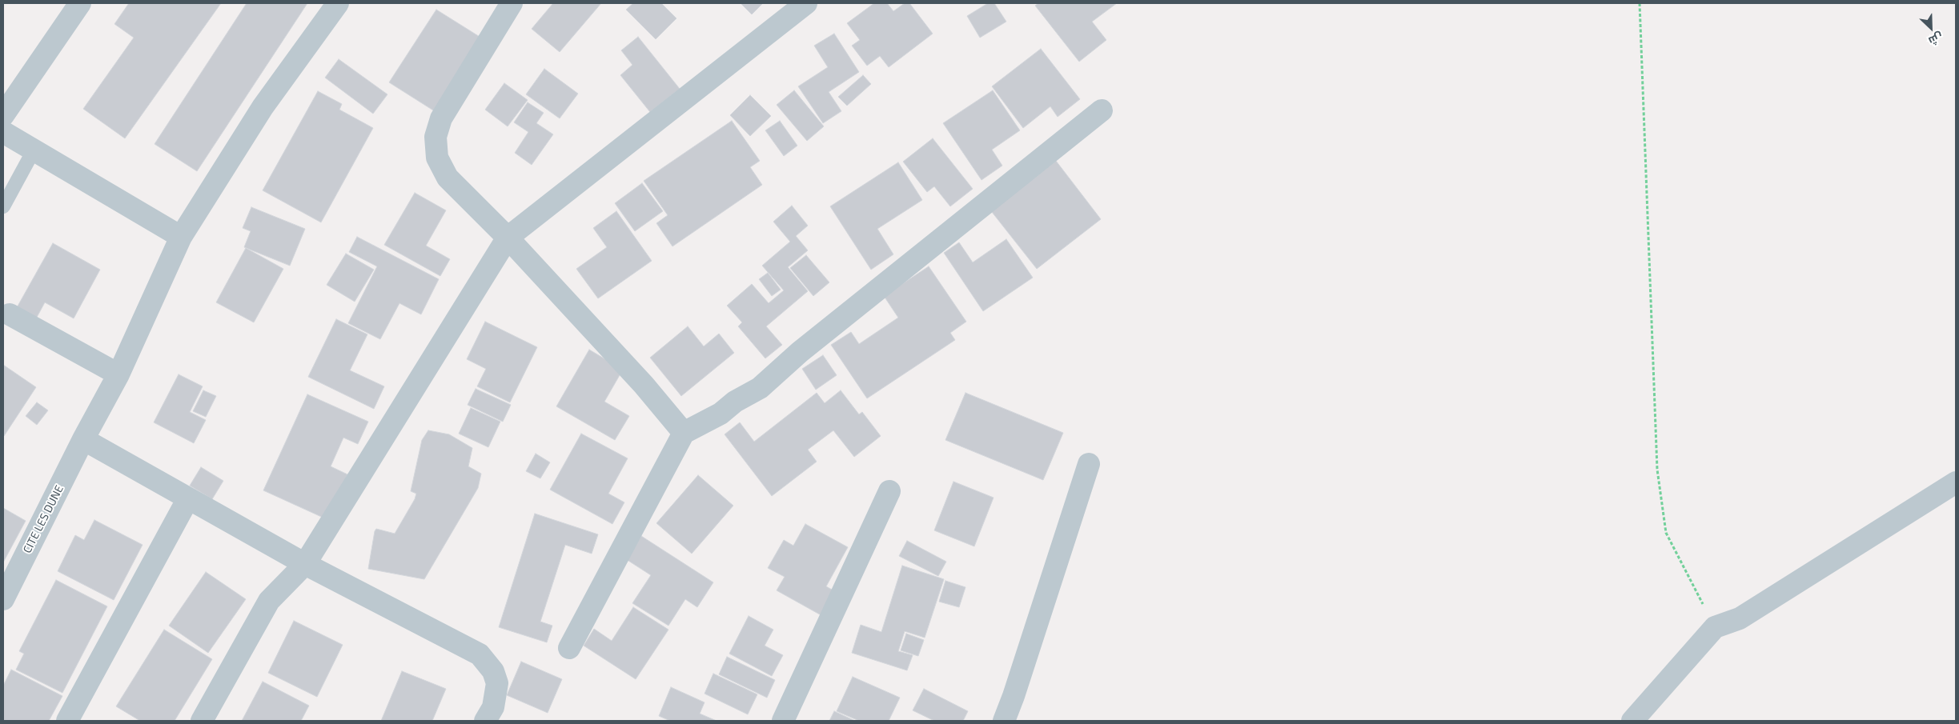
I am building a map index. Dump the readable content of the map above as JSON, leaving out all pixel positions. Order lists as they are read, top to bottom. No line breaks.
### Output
{"streets":{"street":["CITE LES DUNE"]},"north":"bottom right"}
